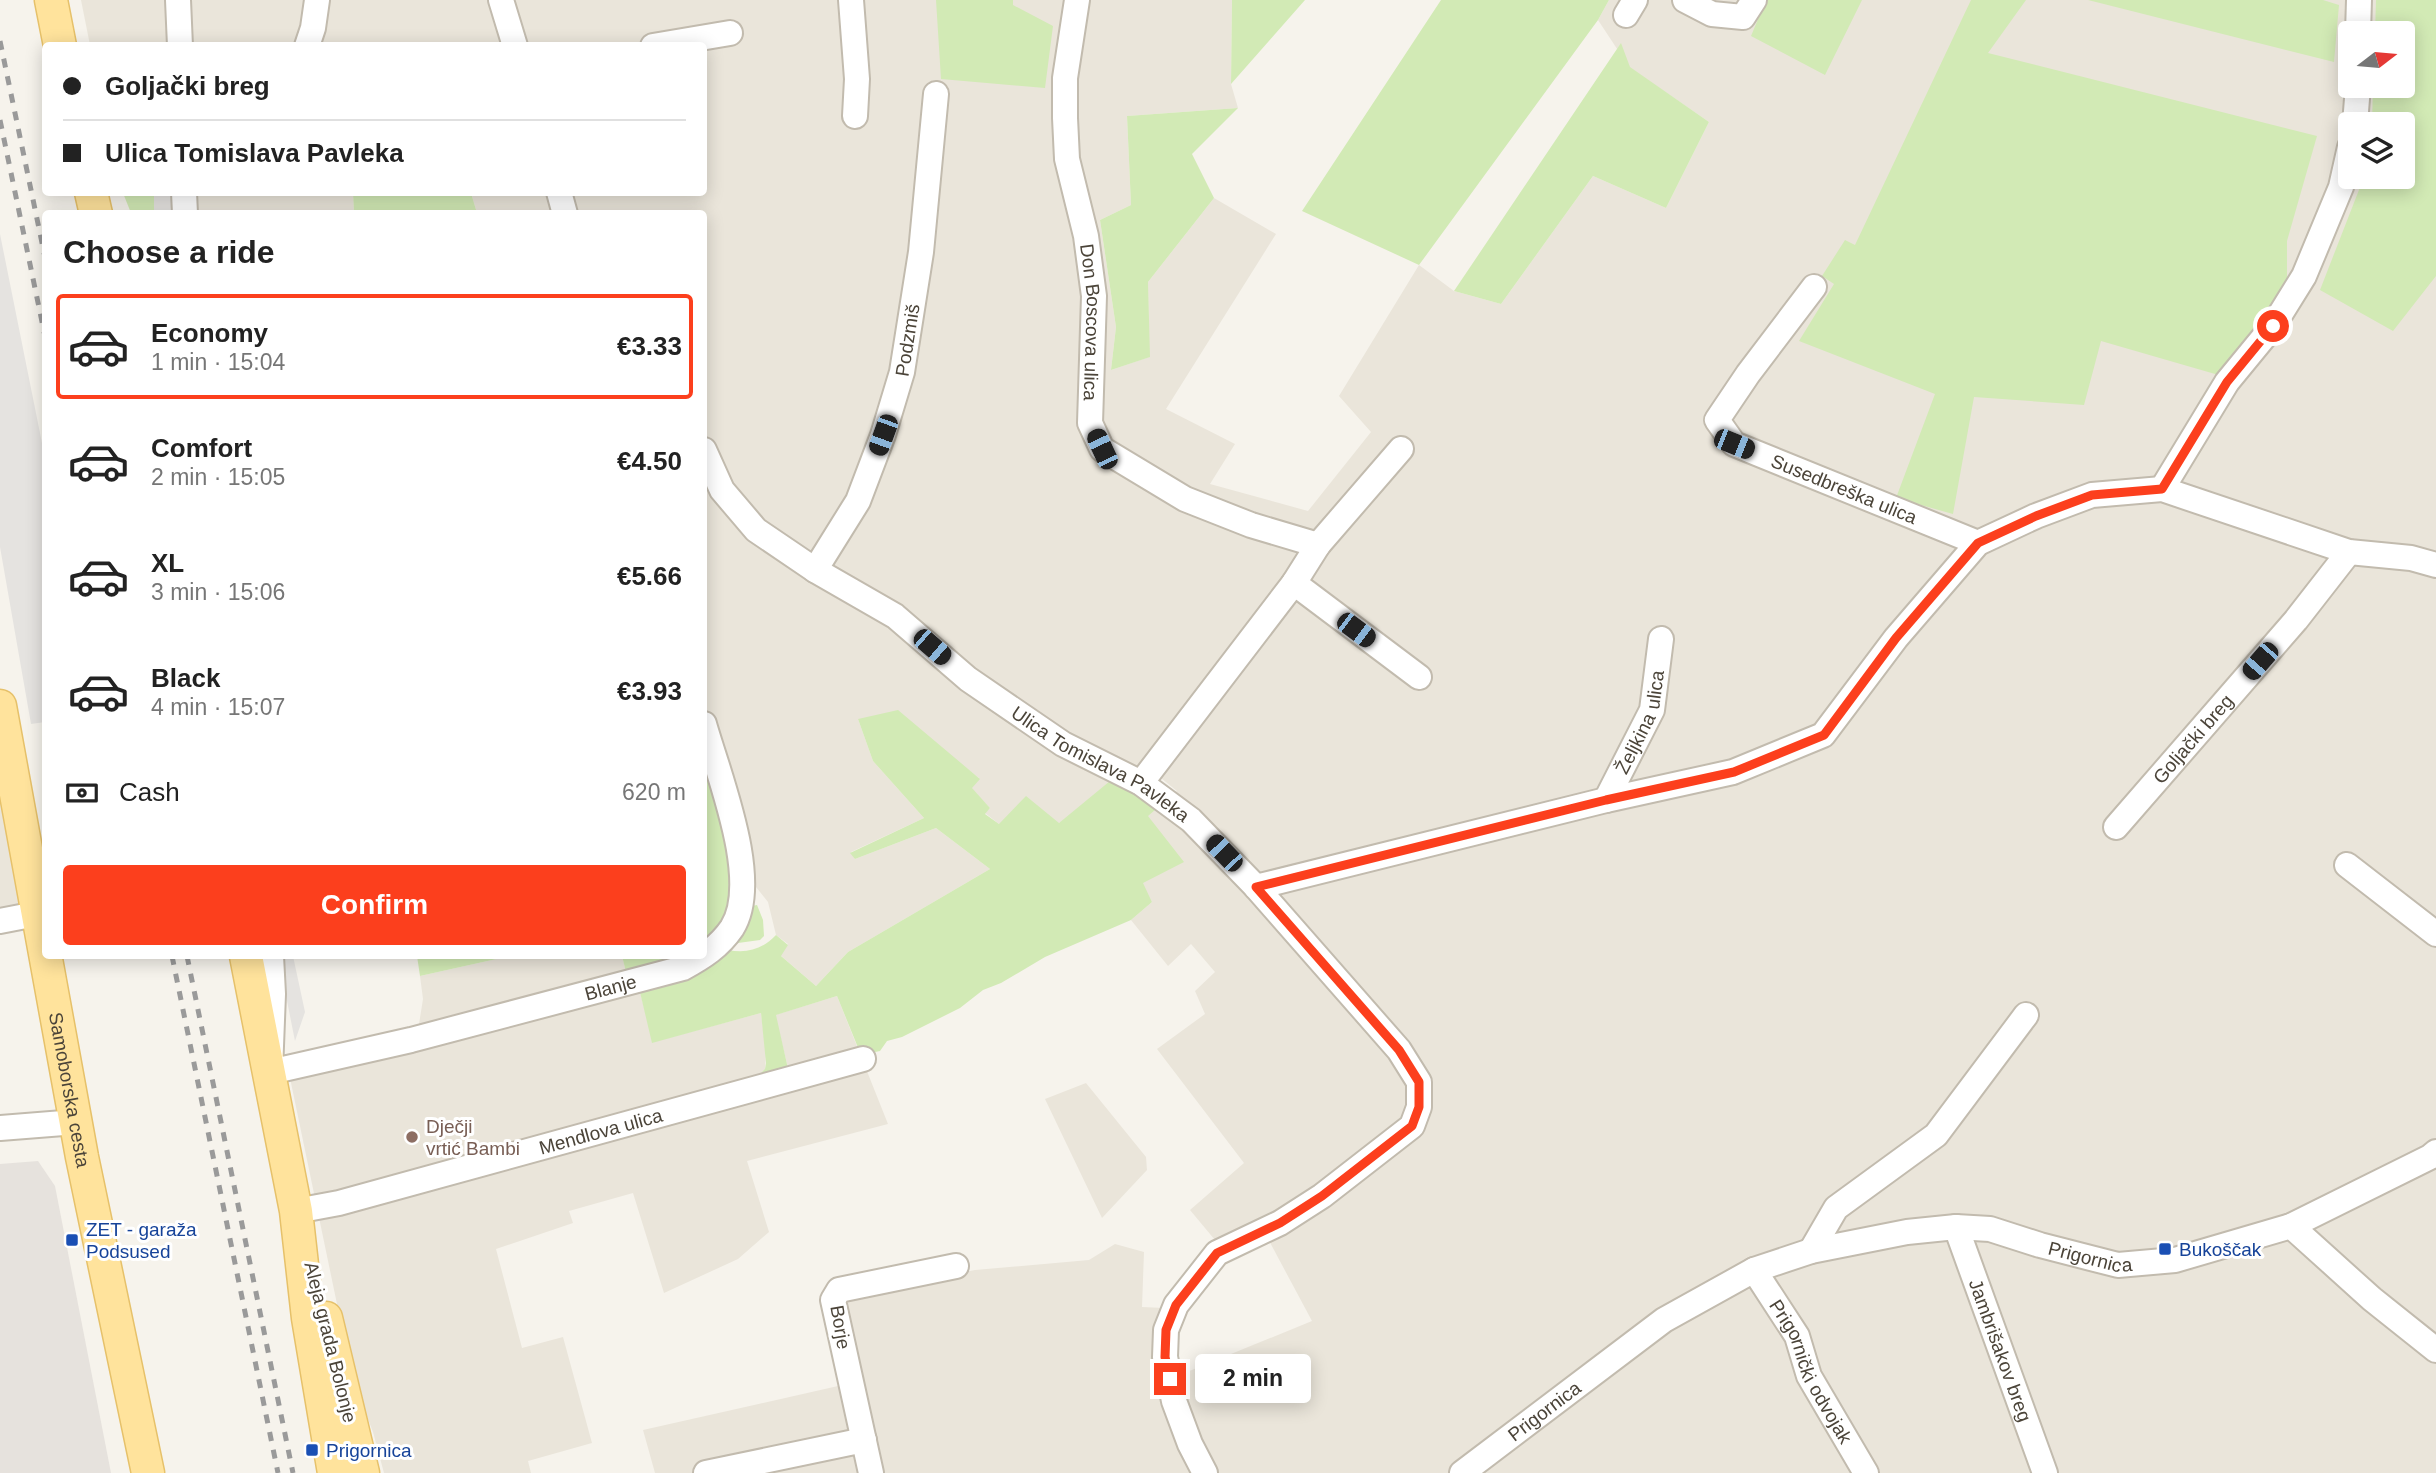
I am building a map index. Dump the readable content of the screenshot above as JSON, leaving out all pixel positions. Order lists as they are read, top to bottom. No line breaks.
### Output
{"streets":{"main road":["Samoborska cesta","Aleja grada Bolonje"],"street":["Don Boscova ulica","Podzmiš","Susedbreška ulica","Željkina ulica","Goljački breg","Ulica Tomislava Pavleka","Blanje","Mendlova ulica","Prigornica","Borje","Jambrišakov breg","Prigornički odvojak"]},"crossings":[["Podzmiš","Ulica Tomislava Pavleka"],["Blanje","Aleja grada Bolonje"],["Mendlova ulica","Aleja grada Bolonje"],["Prigornica","Jambrišakov breg"],["Prigornica","Prigornički odvojak"]],"places":{"other":["Dječji vrtić Bambi"],"transit":["ZET - garaža Podsused","Bukoščak","Prigornica"]},"north":"right","page":{"banner":["Goljački breg","Ulica Tomislava Pavleka"],"heading":"Choose a ride","list":[{"name":"Economy","note":"1 min · 15:04","value":"€3.33"},{"name":"Comfort","note":"2 min · 15:05","value":"€4.50"},{"name":"XL","note":"3 min · 15:06","value":"€5.66"},{"name":"Black","note":"4 min · 15:07","value":"€3.93"}],"pay":["Cash","620 m"],"buttons":"Confirm","bubble":"2 min"}}
